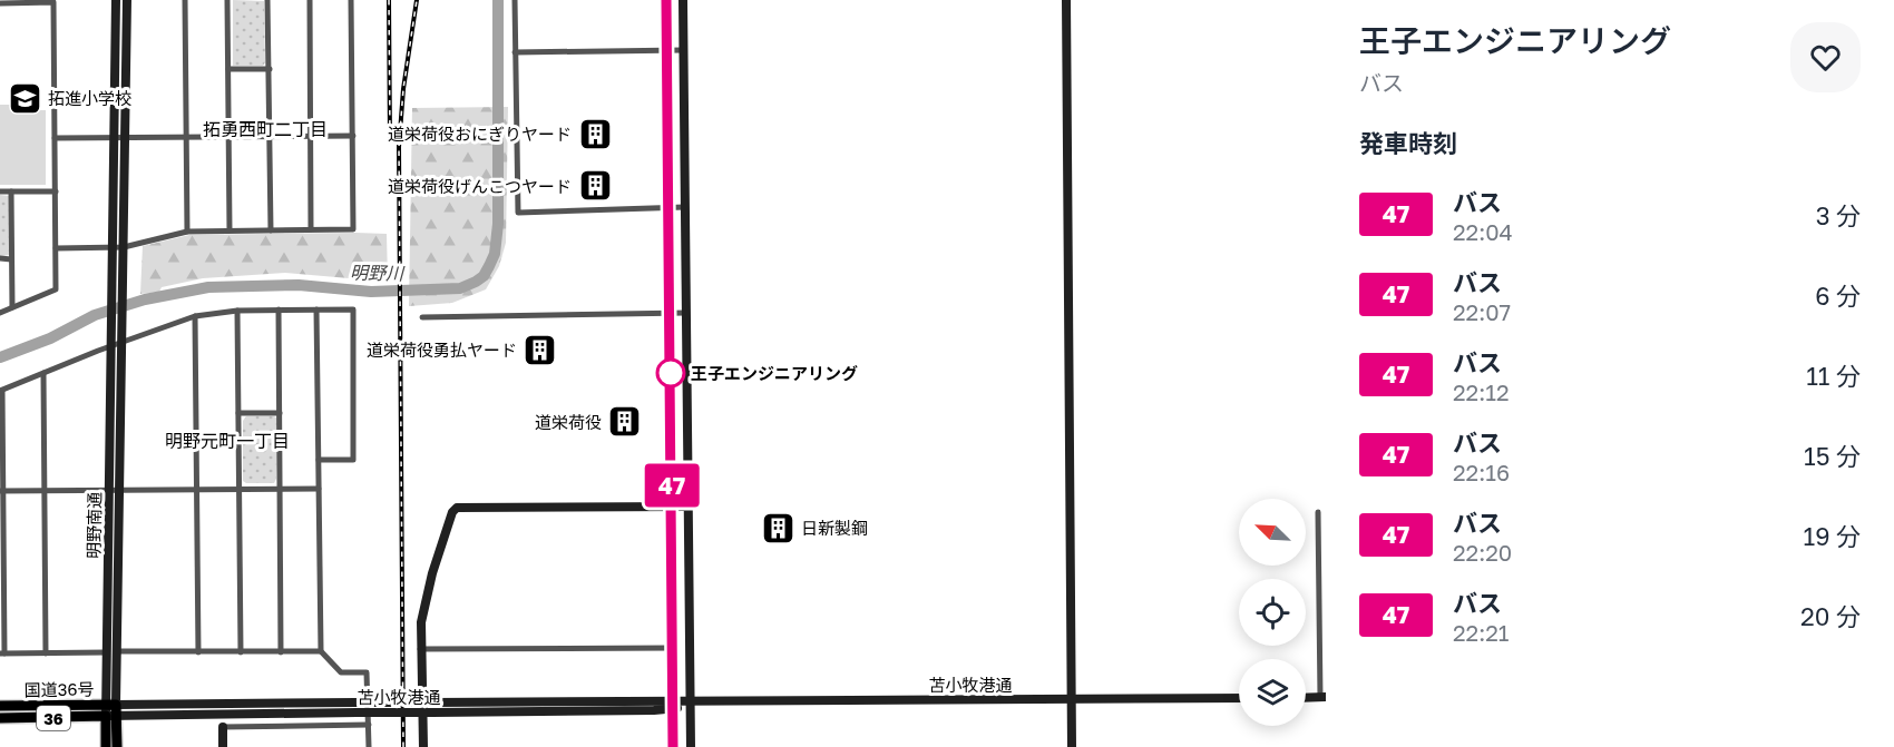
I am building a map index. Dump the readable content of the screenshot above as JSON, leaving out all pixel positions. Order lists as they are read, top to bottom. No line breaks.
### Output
{"streets":{"highway":["国道36号","36"],"street":["明野南通","苫小牧港通"]},"crossings":[["明野南通","苫小牧港通"],["明野南通","国道36号"],["苫小牧港通","国道36号"]],"districts":["拓勇西町二丁目","明野元町一丁目"],"water":["明野川"],"places":{"school or university":["拓進小学校"],"building":["道栄荷役おにぎりヤード","道栄荷役げんこつヤード","道栄荷役勇払ヤード","道栄荷役","日新製鋼"],"other":["王子エンジニアリング"]},"lines":["bus line 47"],"north":"top left","page":{"on_map":"47","heading":[["王子エンジニアリング","バス"],"発車時刻"],"list":[{"mark":"47","name":"バス","note":"22:04","value":"3 分"},{"mark":"47","name":"バス","note":"22:07","value":"6 分"},{"mark":"47","name":"バス","note":"22:12","value":"11 分"},{"mark":"47","name":"バス","note":"22:16","value":"15 分"},{"mark":"47","name":"バス","note":"22:20","value":"19 分"},{"mark":"47","name":"バス","note":"22:21","value":"20 分"}]}}
